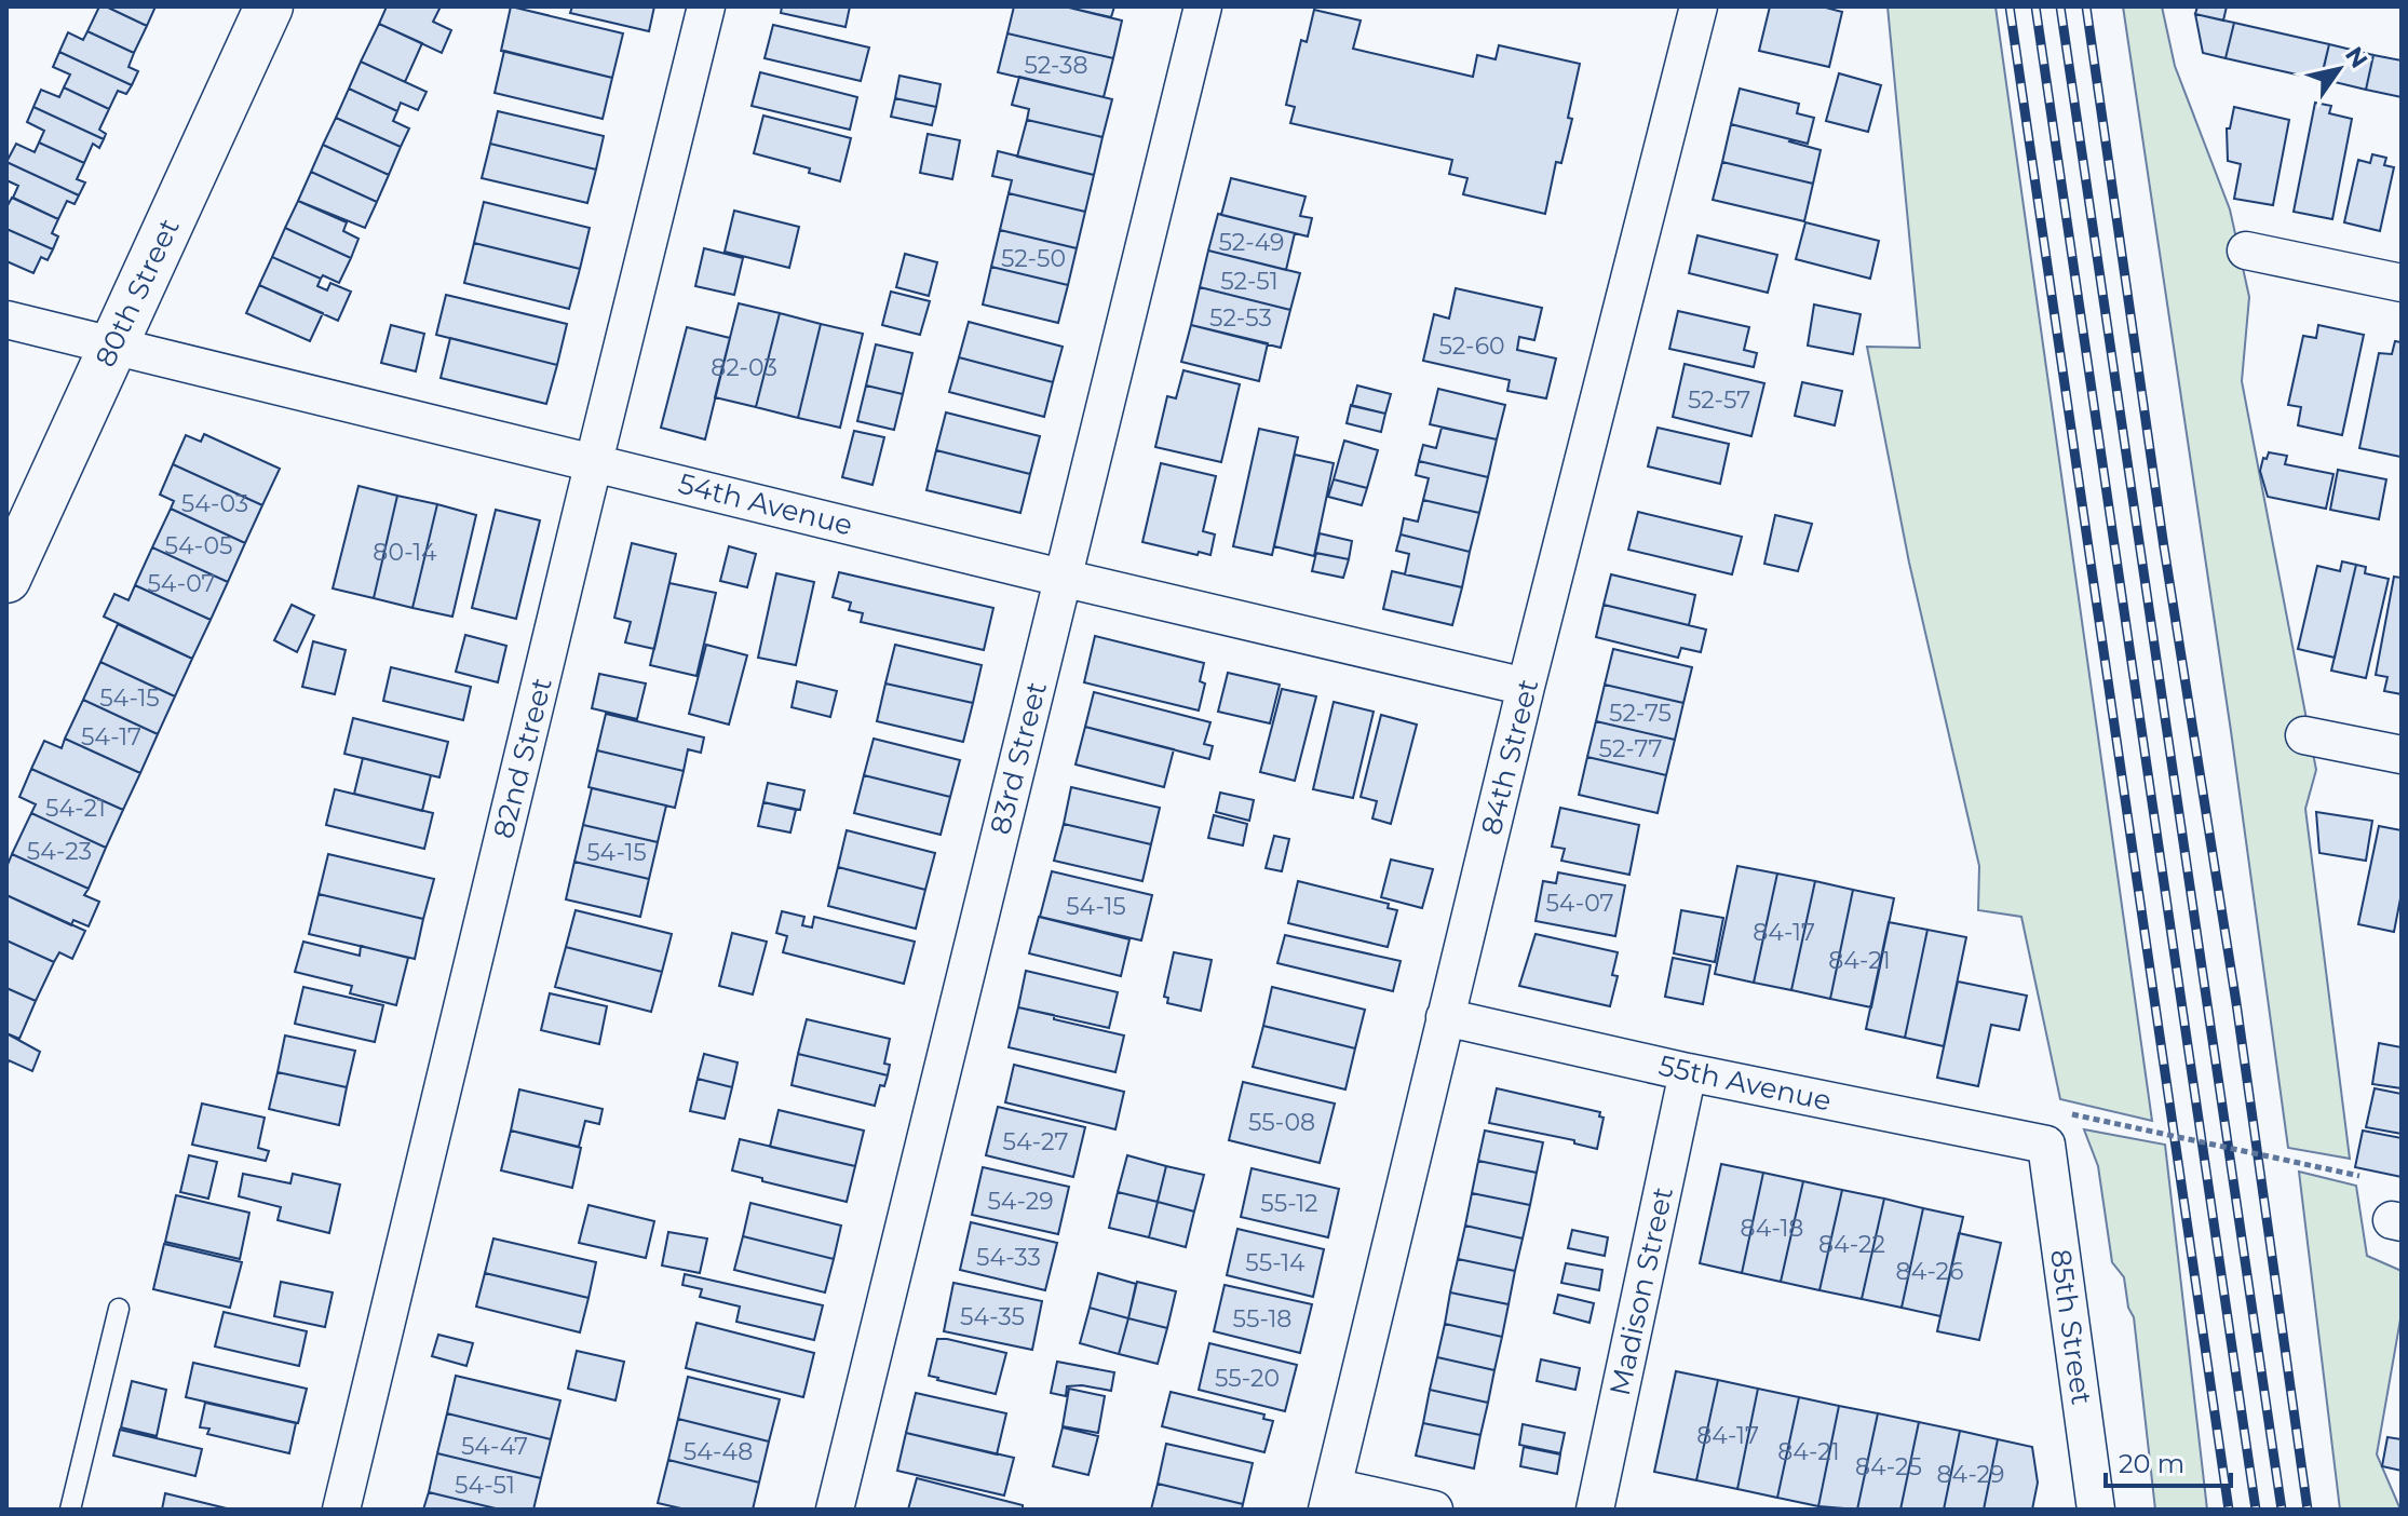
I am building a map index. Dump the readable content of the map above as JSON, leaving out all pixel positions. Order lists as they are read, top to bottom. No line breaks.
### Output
{"streets":{"street":["80th Street","54th Avenue","84th Street","82nd Street","83rd Street","55th Avenue","Madison Street","85th Street"]},"crossings":[["80th Street","54th Avenue"],["54th Avenue","84th Street"],["54th Avenue","82nd Street"],["54th Avenue","83rd Street"],["84th Street","55th Avenue"],["55th Avenue","Madison Street"],["55th Avenue","85th Street"]],"house_numbers":["52-38","52-49","52-50","52-51","52-53","52-60","82-03","52-57","54-03","54-05","80-14","54-07","54-15","52-75","54-17","52-77","54-21","54-23","54-15","54-07","54-15","84-17","84-21","55-08","54-27","54-29","55-12","84-18","84-22","54-33","55-14","84-26","54-35","55-18","55-20","84-17","54-47","54-48","84-21","84-25","84-29","54-51"],"scale_bar":"20 m","north":"top right"}
